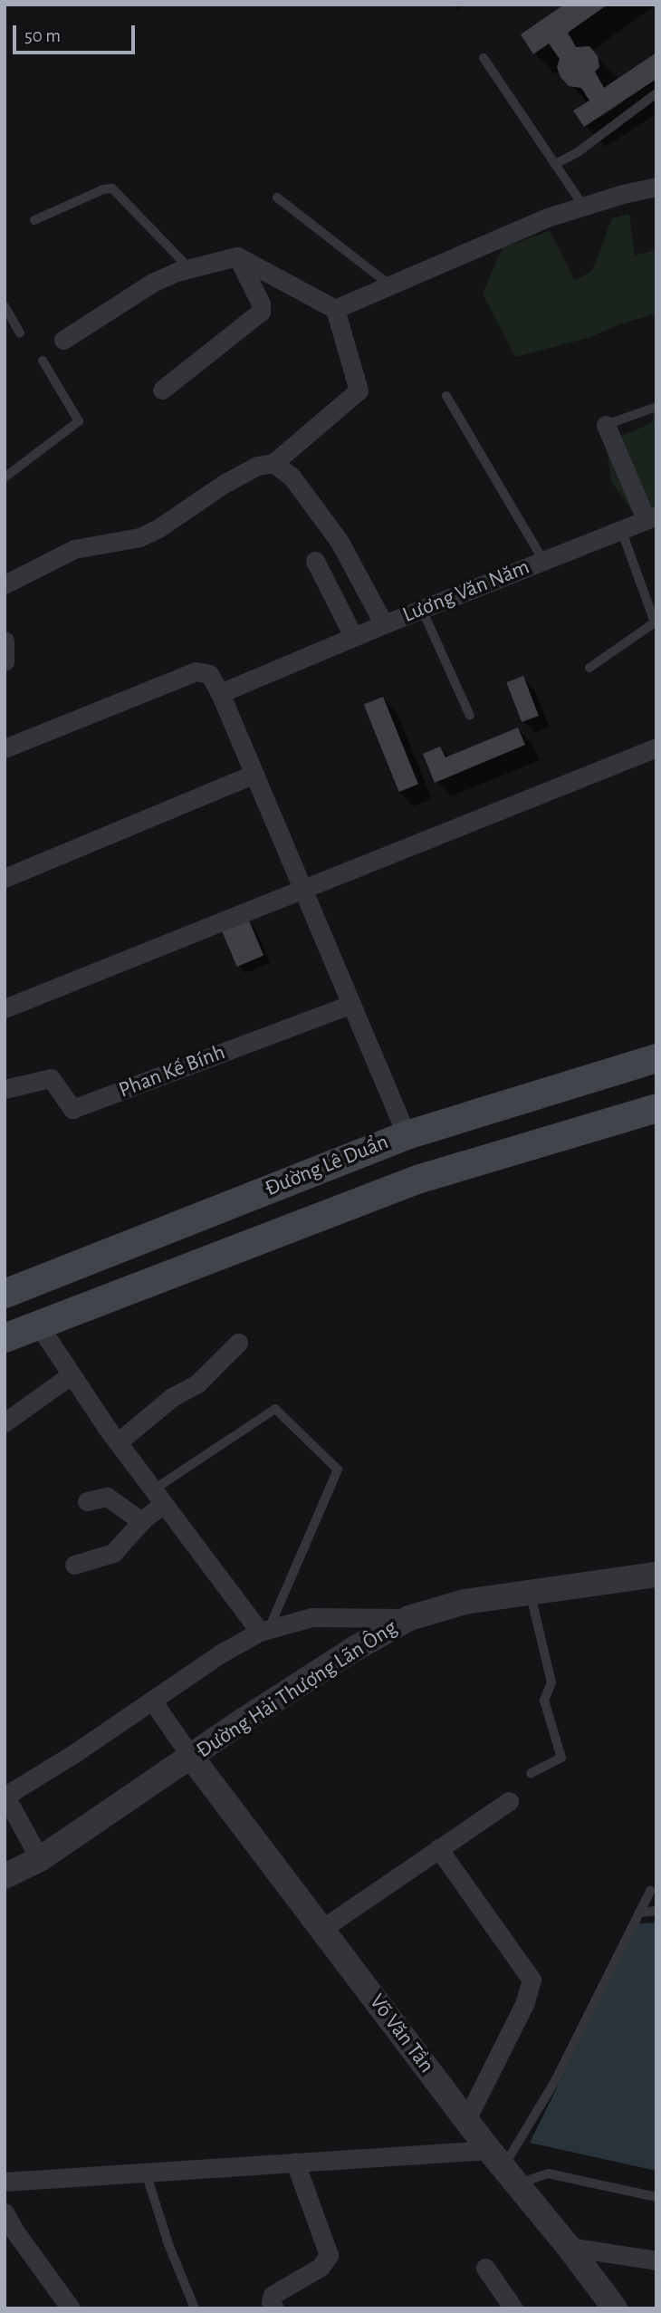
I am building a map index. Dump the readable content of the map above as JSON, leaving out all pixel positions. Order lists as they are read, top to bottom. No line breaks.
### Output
{"streets":{"main road":["Đường Lê Duẩn"],"street":["Lương Văn Năm","Phan Kế Bính","Đường Hải Thượng Lãn Ông","Võ Văn Tần"]},"crossings":[["Đường Hải Thượng Lãn Ông","Võ Văn Tần"]],"scale_bar":"50 m"}
